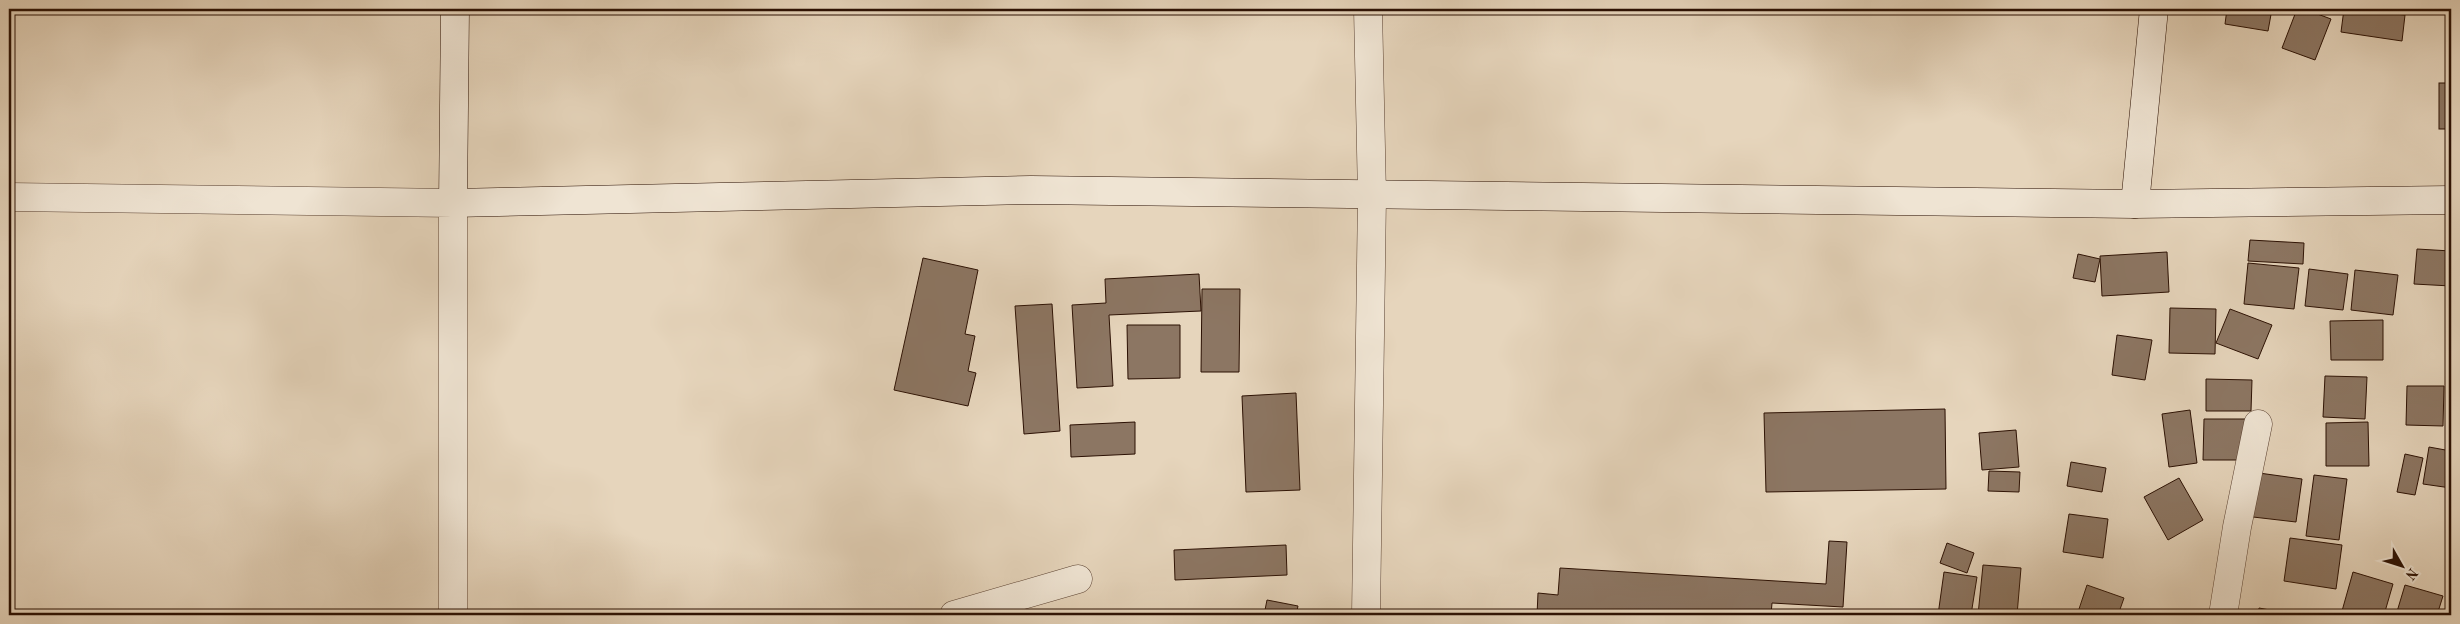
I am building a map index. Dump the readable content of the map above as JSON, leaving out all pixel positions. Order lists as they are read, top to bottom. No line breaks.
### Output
{"north":"bottom right"}
